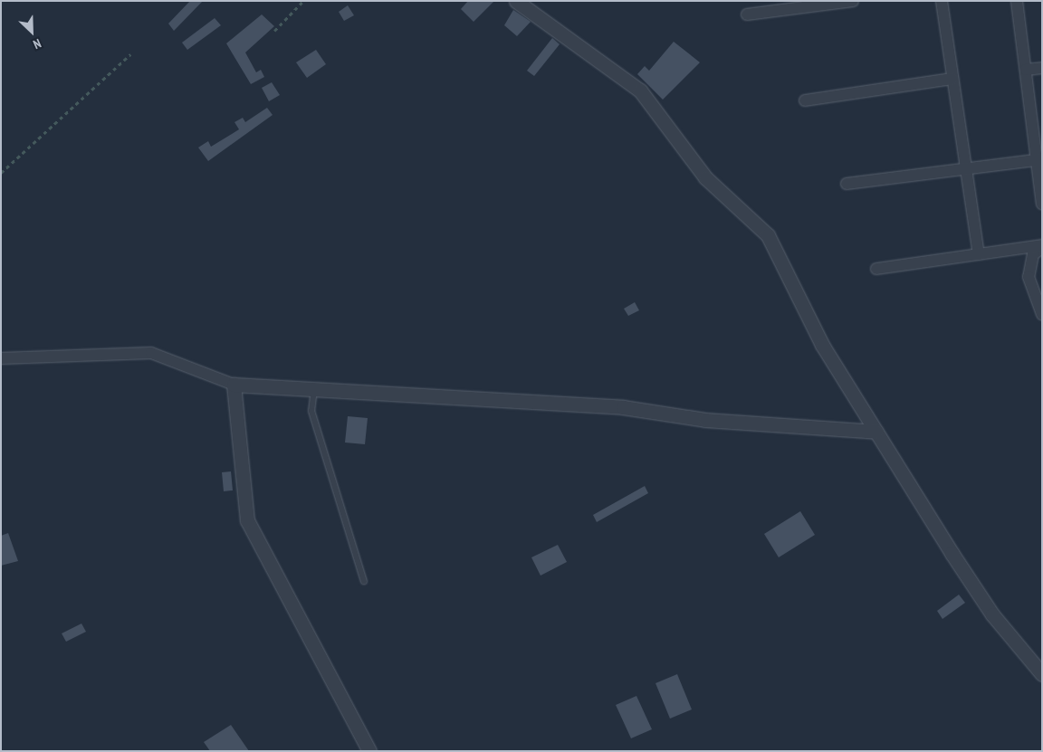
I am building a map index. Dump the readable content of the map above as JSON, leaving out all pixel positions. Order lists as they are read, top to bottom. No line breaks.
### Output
{"north":"bottom right"}
